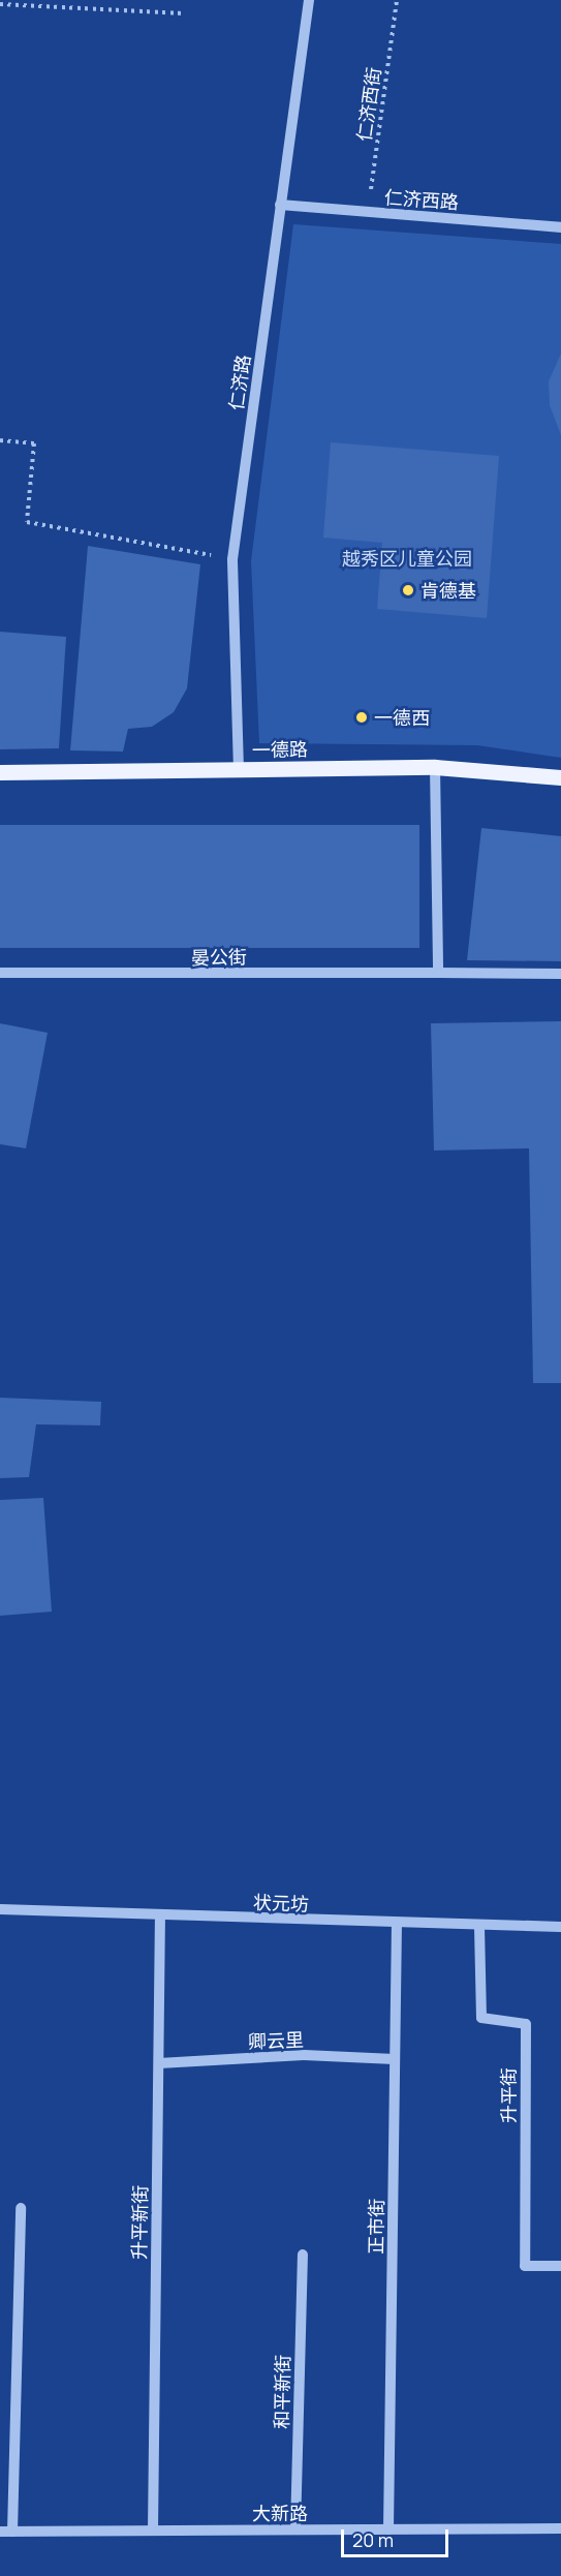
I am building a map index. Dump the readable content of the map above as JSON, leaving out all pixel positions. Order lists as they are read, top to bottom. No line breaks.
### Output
{"streets":{"main road":["一德路"],"street":["仁济西路","仁济路","晏公街","状元坊","卿云里","升平街","升平新街","正市街","和平新街","大新路"],"path":["仁济西街"]},"crossings":[["仁济西街","仁济西路"],["仁济西路","仁济路"],["仁济路","一德路"],["状元坊","升平街"],["状元坊","升平新街"],["状元坊","正市街"],["卿云里","升平新街"],["卿云里","正市街"],["升平新街","大新路"],["正市街","大新路"],["和平新街","大新路"]],"parks":["越秀区儿童公园"],"places":["肯德基","一德西"],"scale_bar":"20 m"}
